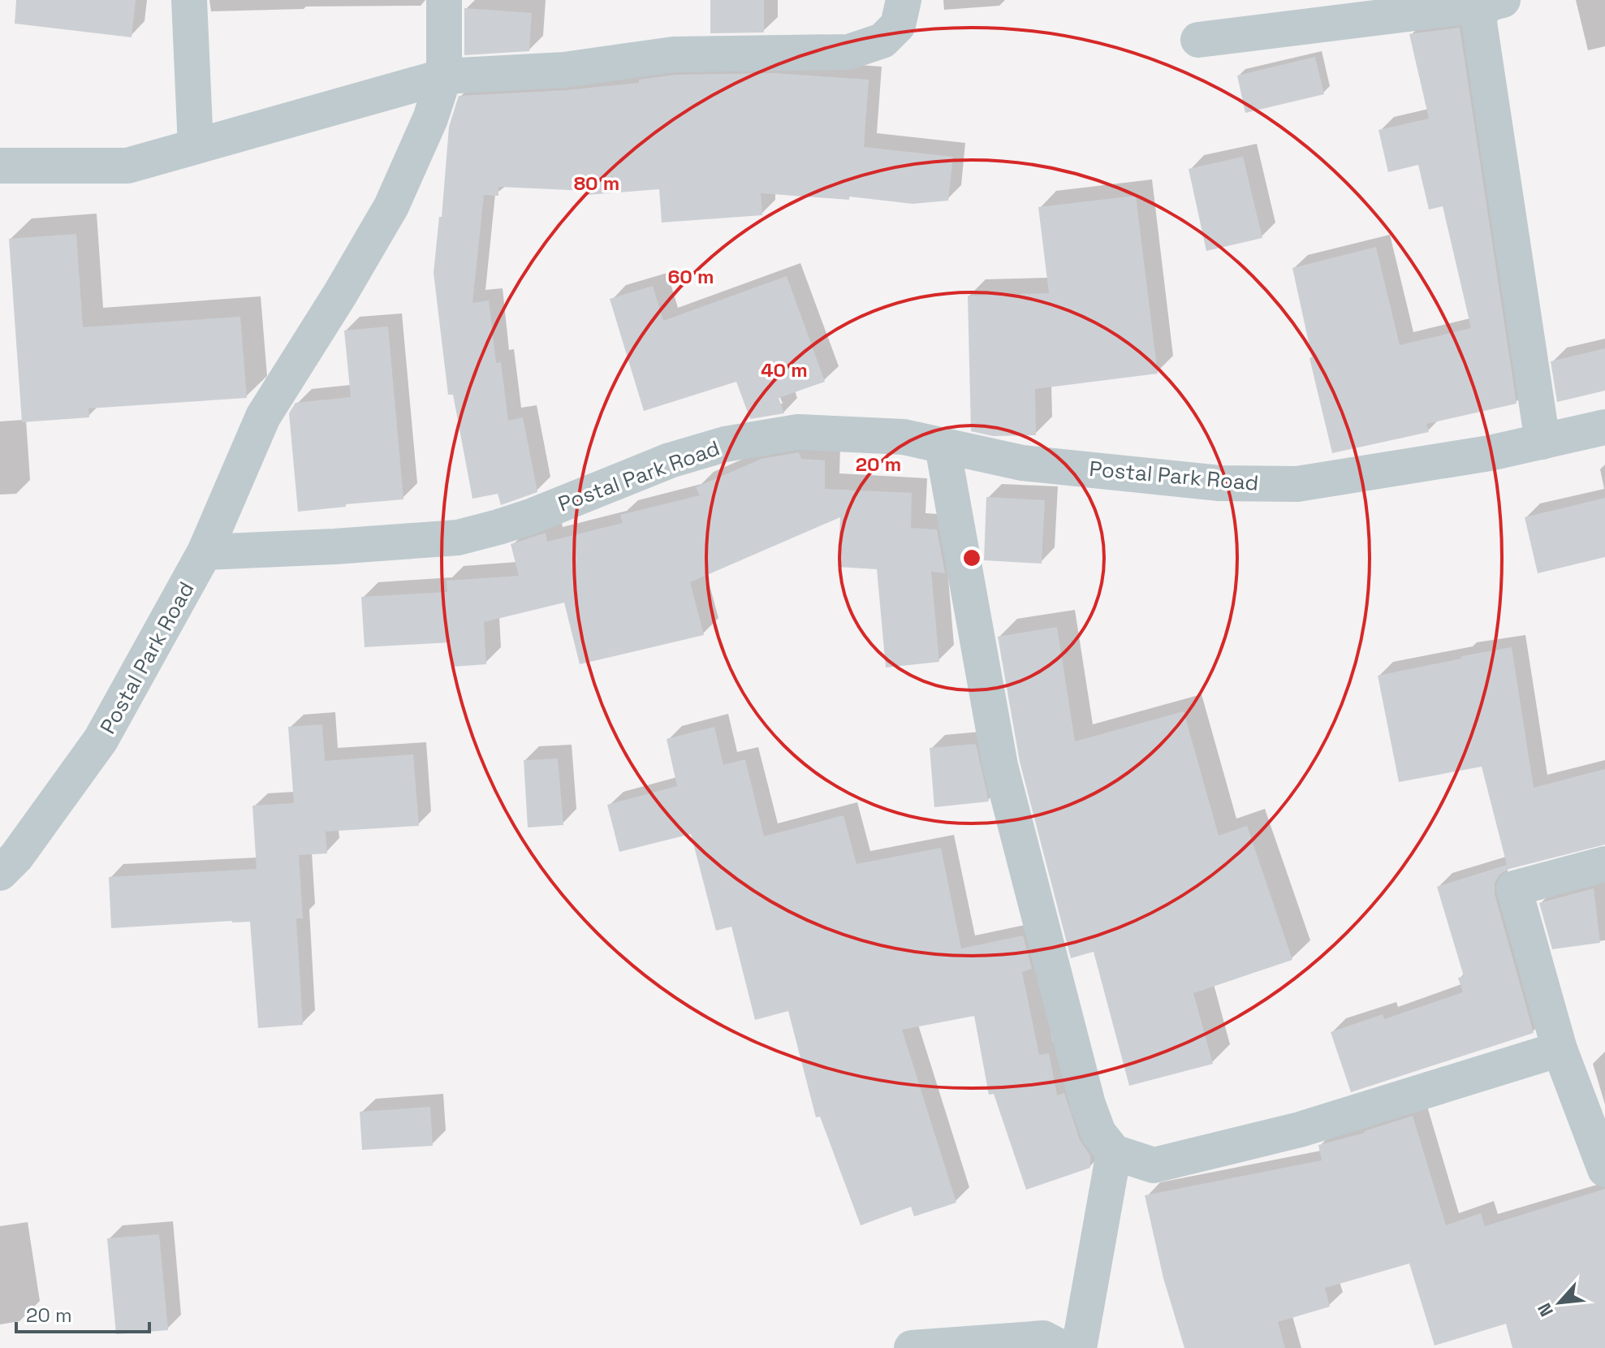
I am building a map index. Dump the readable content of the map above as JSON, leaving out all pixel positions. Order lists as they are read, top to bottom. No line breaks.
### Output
{"streets":{"street":["Postal Park Road"]},"scale_bar":"20 m","north":"bottom left","rings":["80 m","60 m","40 m","20 m"]}
